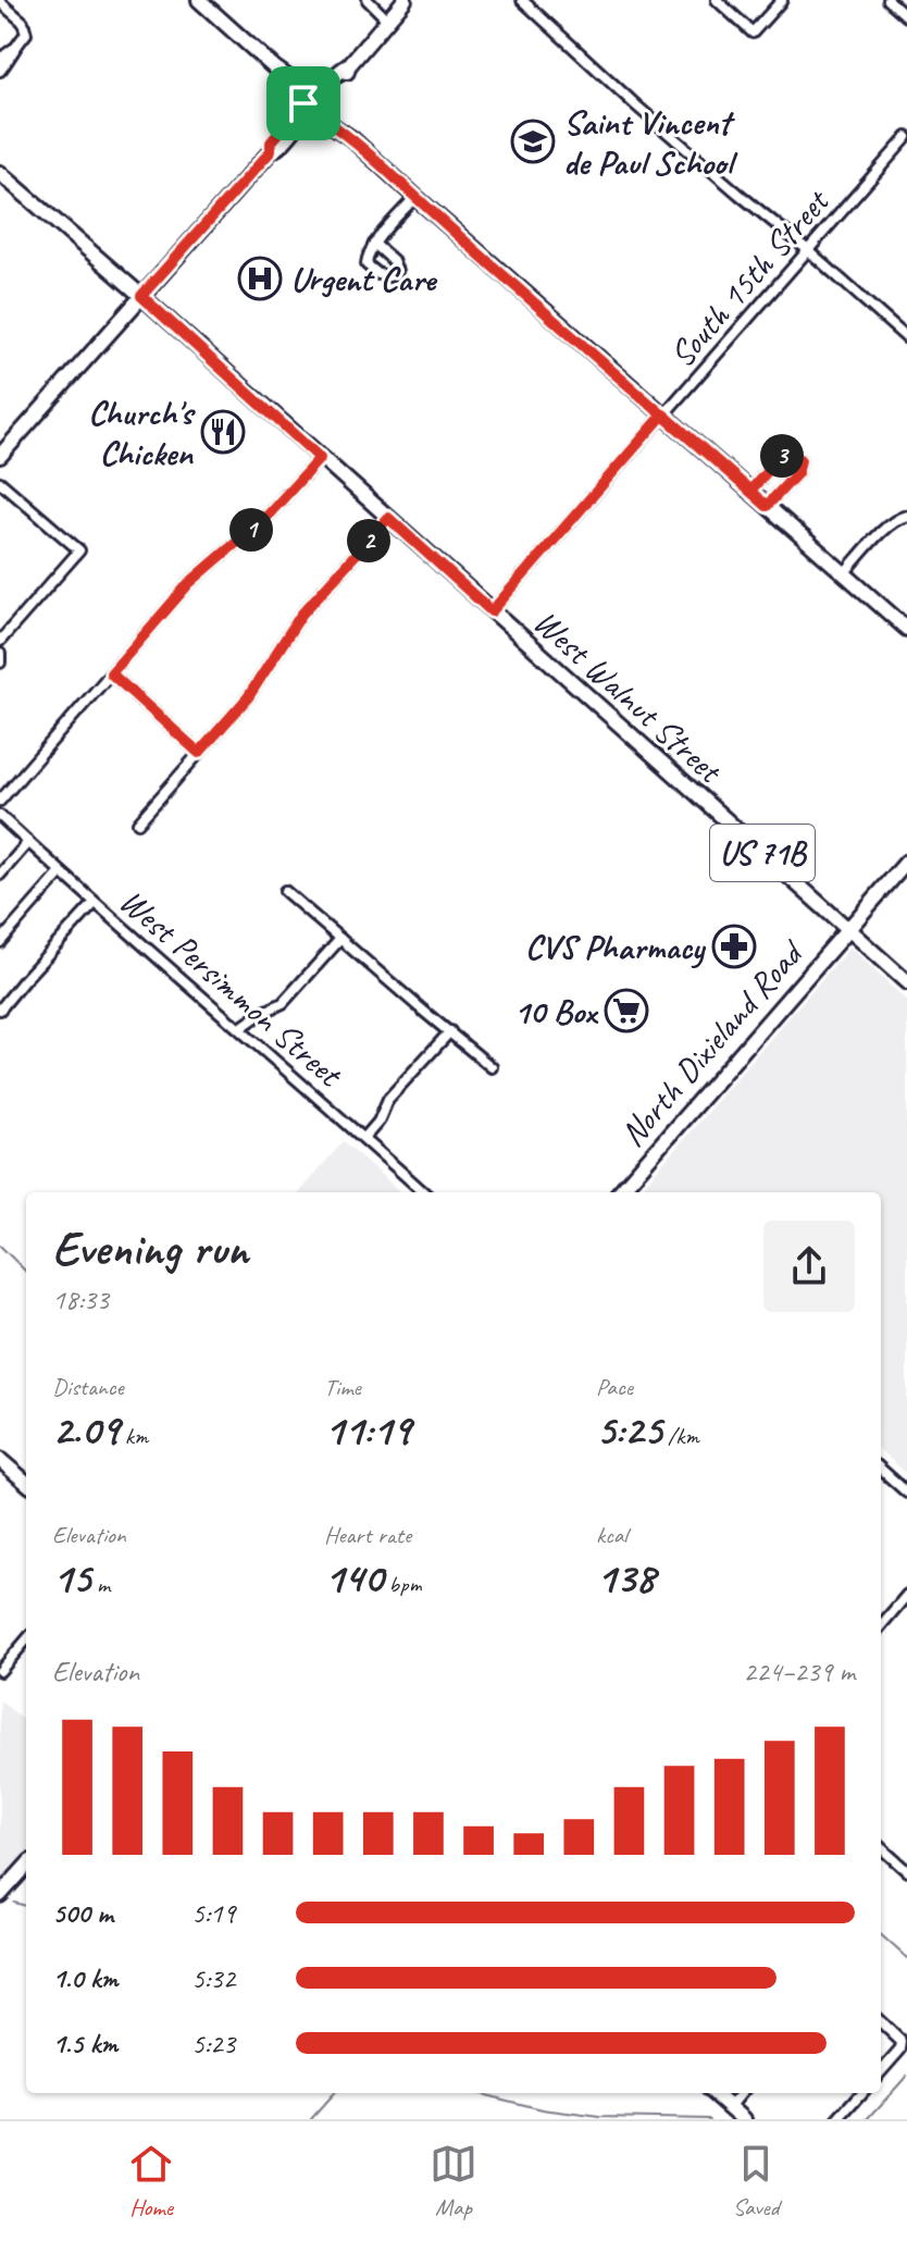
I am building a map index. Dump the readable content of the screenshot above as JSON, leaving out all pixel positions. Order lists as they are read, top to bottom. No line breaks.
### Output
{"streets":{"main road":["West Walnut Street","US 71B","North Dixieland Road"],"street":["South 15th Street","West Persimmon Street"]},"crossings":[["South 15th Street","West Walnut Street"],["West Walnut Street","North Dixieland Road"]],"places":{"school or university":["Saint Vincent de Paul School"],"hospital":["Urgent Care"],"restaurant":["Church's Chicken"],"pharmacy":["CVS Pharmacy"],"supermarket":["10 Box"]},"page":{"pins":["3","1","2"],"heading":["Evening run","18:33"],"stats":[["Distance","2.09 km"],["Time","11:19"],["Pace","5:25 /km"],["Elevation","15 m"],["Heart rate","140 bpm"],["kcal","138"]],"chart":["Elevation","224–239 m"],"list":[{"name":"500 m","note":"5:19"},{"name":"1.0 km","note":"5:32"},{"name":"1.5 km","note":"5:23"}],"tabs":["Home","Map","Saved"]}}
